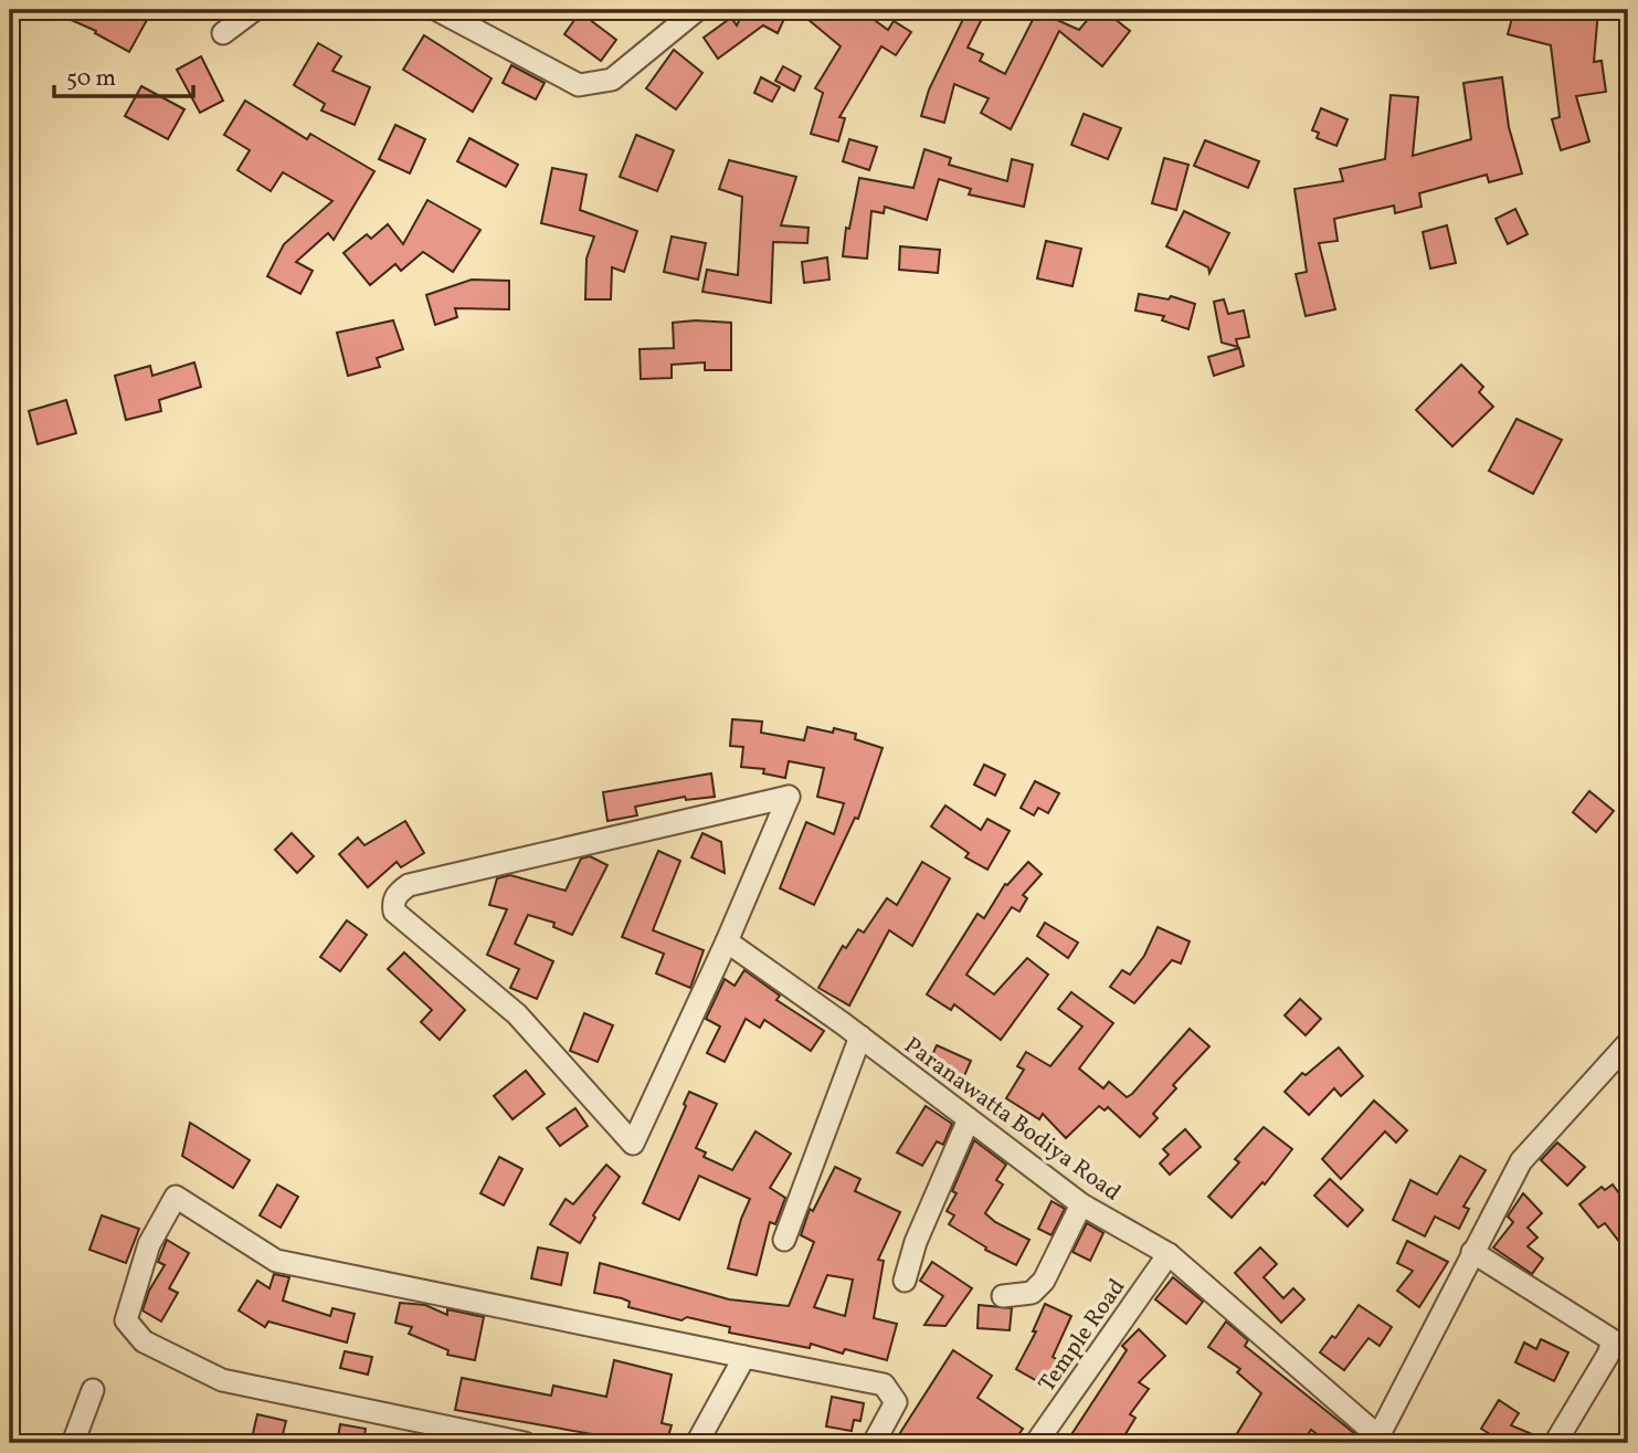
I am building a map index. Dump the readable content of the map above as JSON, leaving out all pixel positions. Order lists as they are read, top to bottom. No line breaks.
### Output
{"streets":{"street":["Paranawatta Bodiya Road","Temple Road"]},"crossings":[["Paranawatta Bodiya Road","Temple Road"]],"scale_bar":"50 m"}
